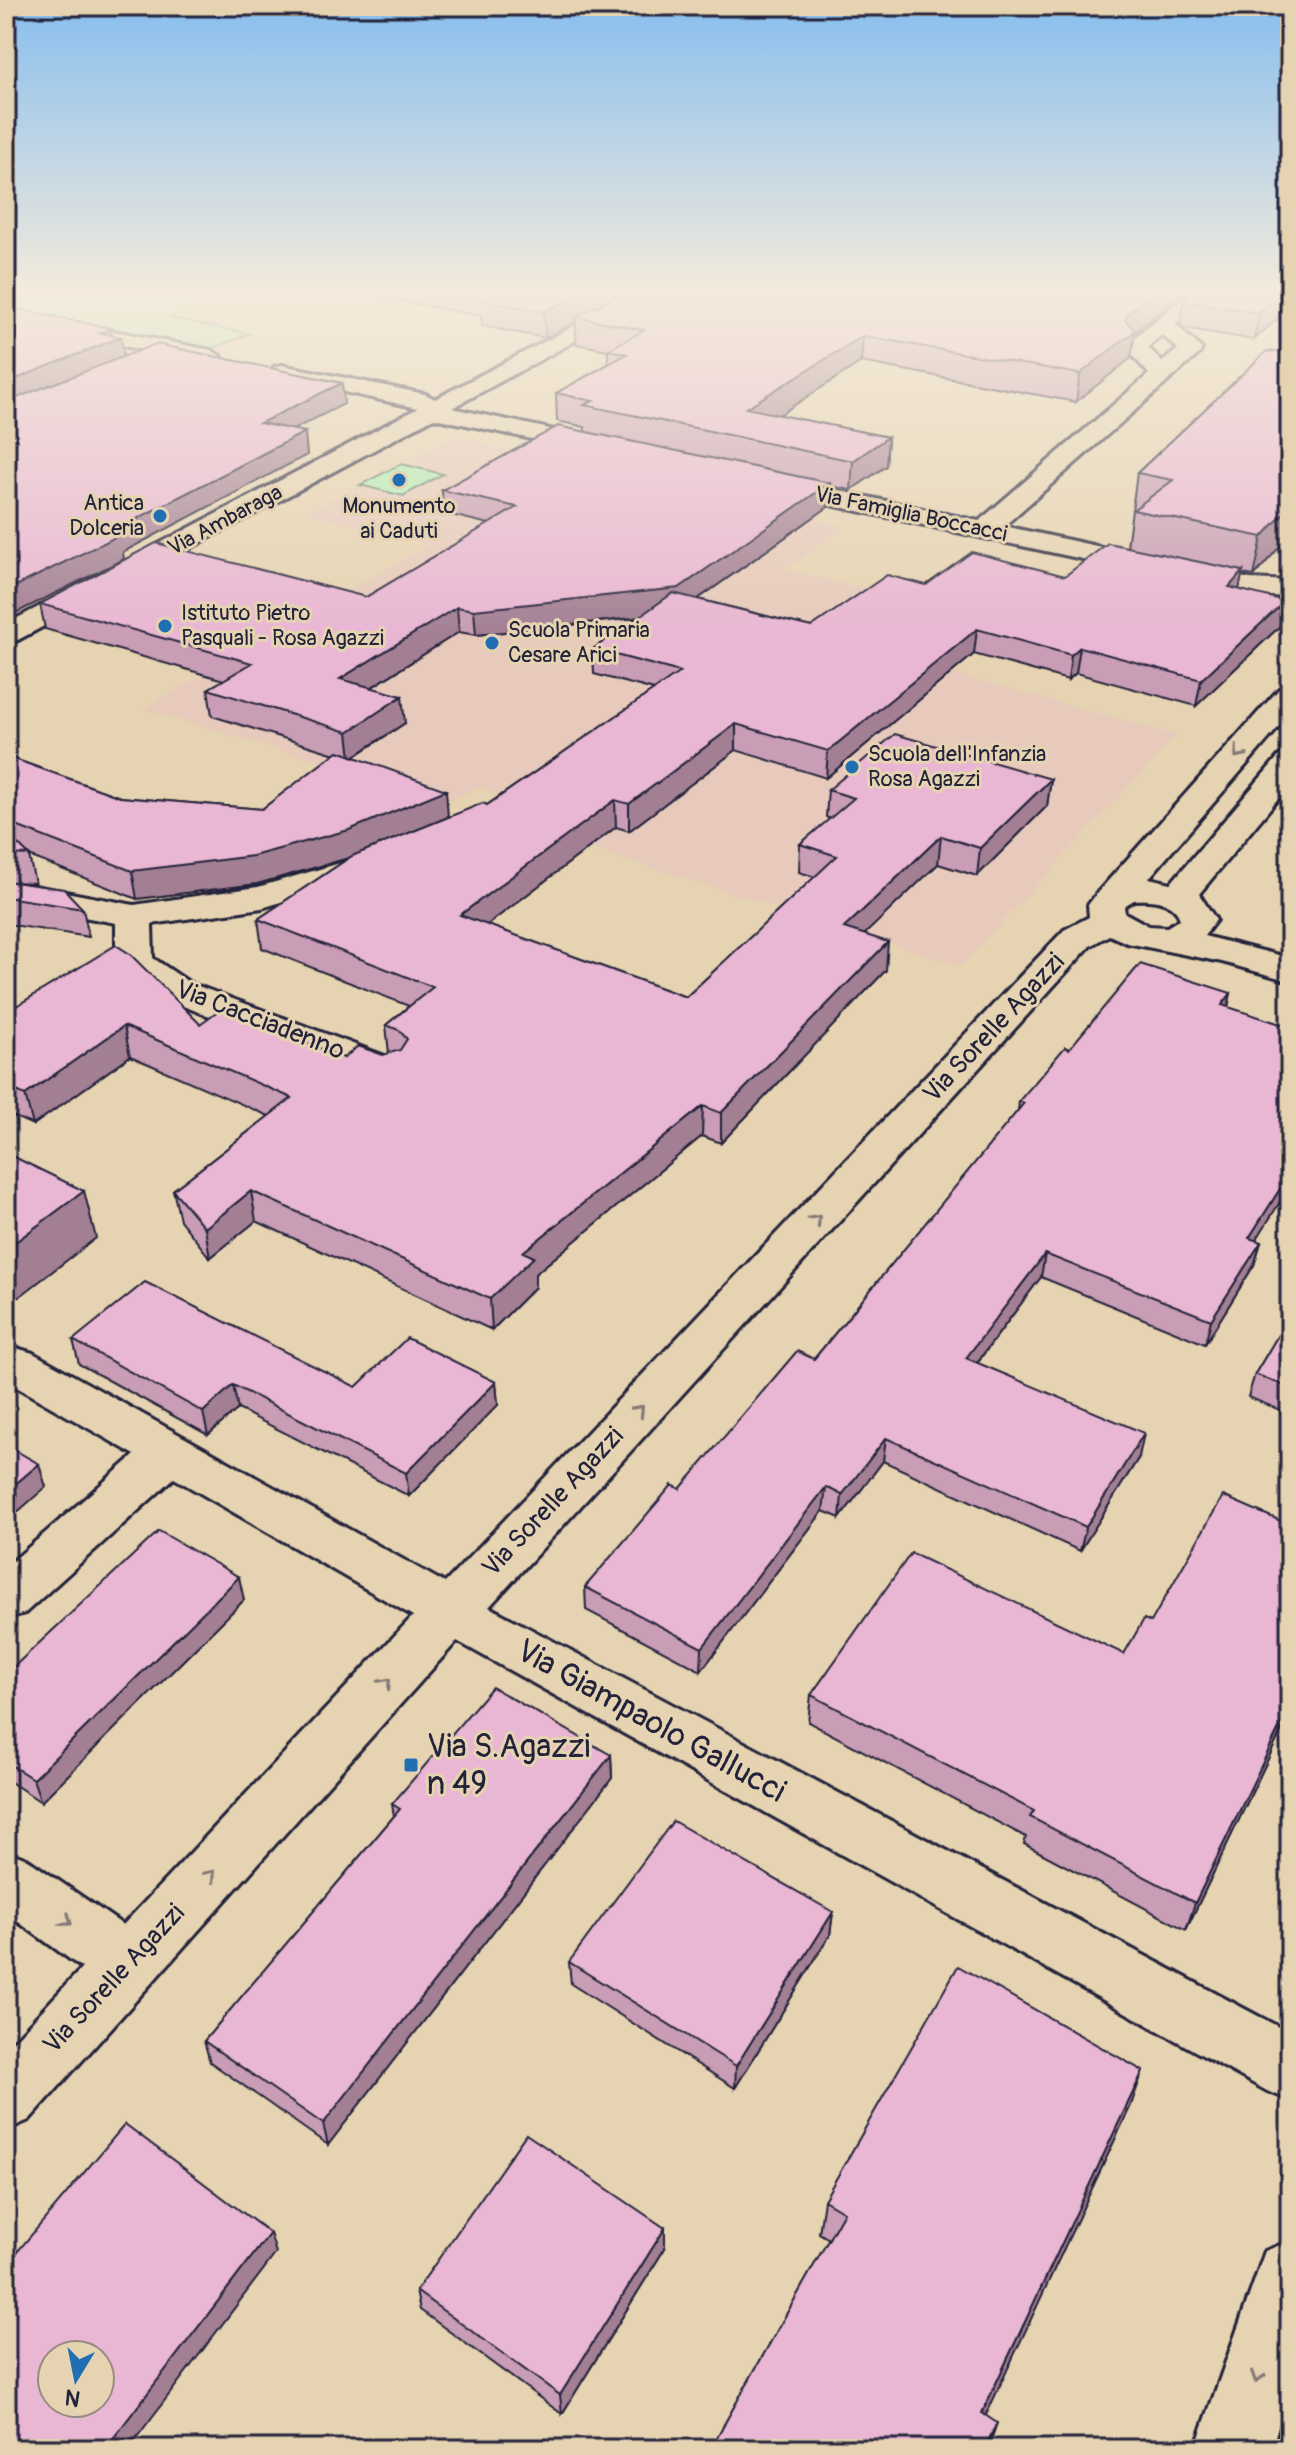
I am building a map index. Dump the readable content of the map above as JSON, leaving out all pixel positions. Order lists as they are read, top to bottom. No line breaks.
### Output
{"streets":{"street":["Via Famiglia Boccacci","Via Ambaraga","Via Cacciadenno","Via Sorelle Agazzi","Via Giampaolo Gallucci"]},"crossings":[["Via Sorelle Agazzi","Via Giampaolo Gallucci"]],"places":{"other":["Monumento ai Caduti","Antica Dolceria","Istituto Pietro Pasquali - Rosa Agazzi","Scuola Primaria Cesare Arici","Scuola dell'Infanzia Rosa Agazzi"],"transit":["Via S.Agazzi n 49"]},"north":"bottom"}
